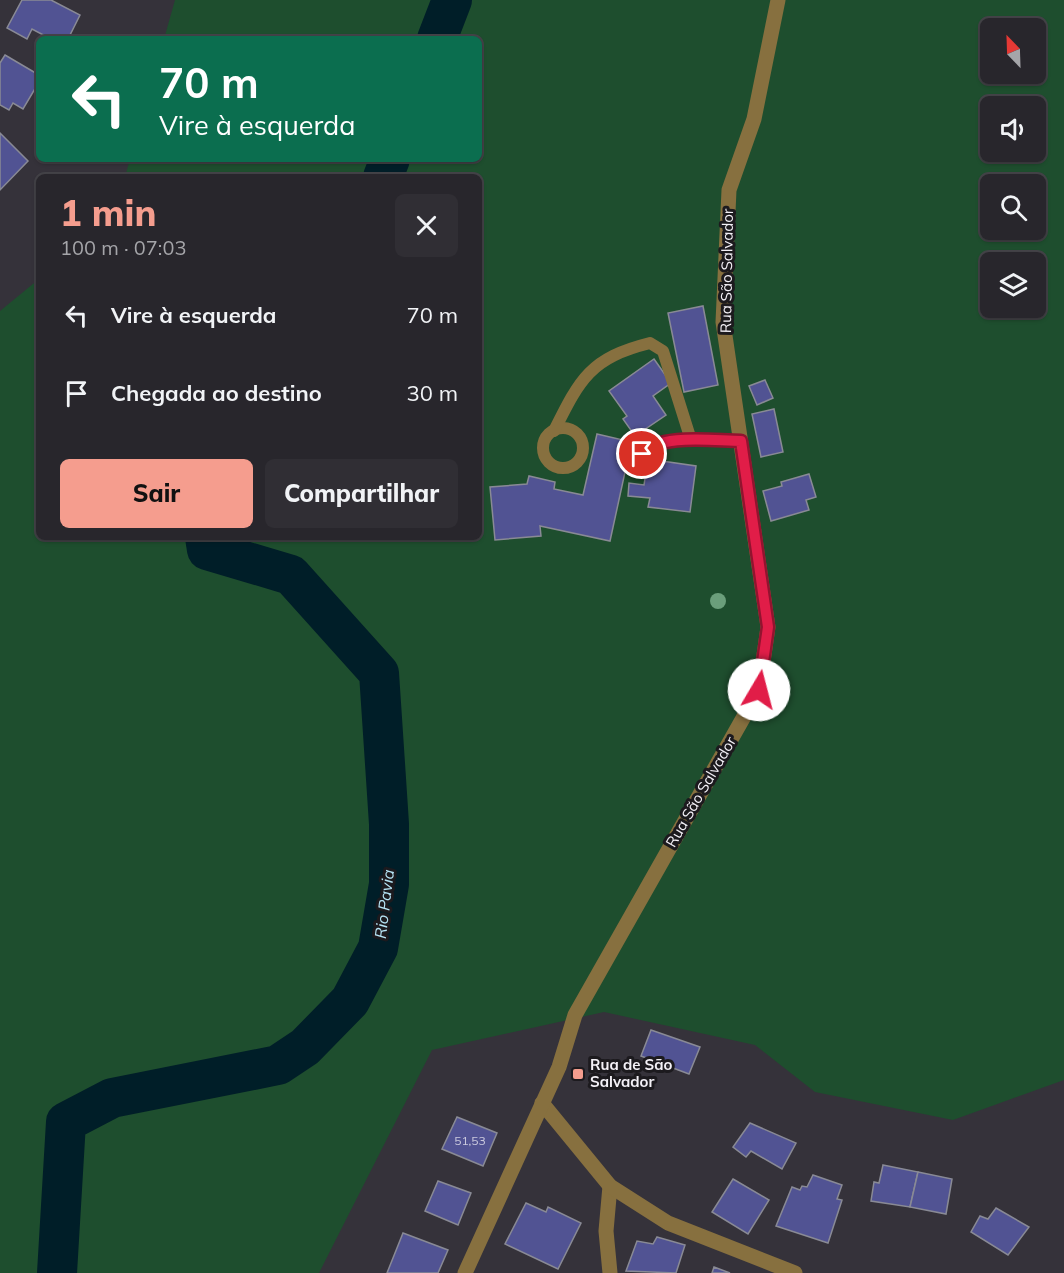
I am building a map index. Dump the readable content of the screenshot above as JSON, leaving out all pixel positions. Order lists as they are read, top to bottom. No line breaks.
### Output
{"streets":{"street":["Rua São Salvador"]},"water":["Rio Pavia"],"places":{"transit":["Rua de São Salvador"]},"house_numbers":["51,53"],"north":"top left","page":{"turn":["70 m","Vire à esquerda"],"heading":["1 min","100 m · 07:03"],"list":[{"name":"Vire à esquerda","value":"70 m"},{"name":"Chegada ao destino","value":"30 m"}],"buttons":["Sair","Compartilhar"]}}
